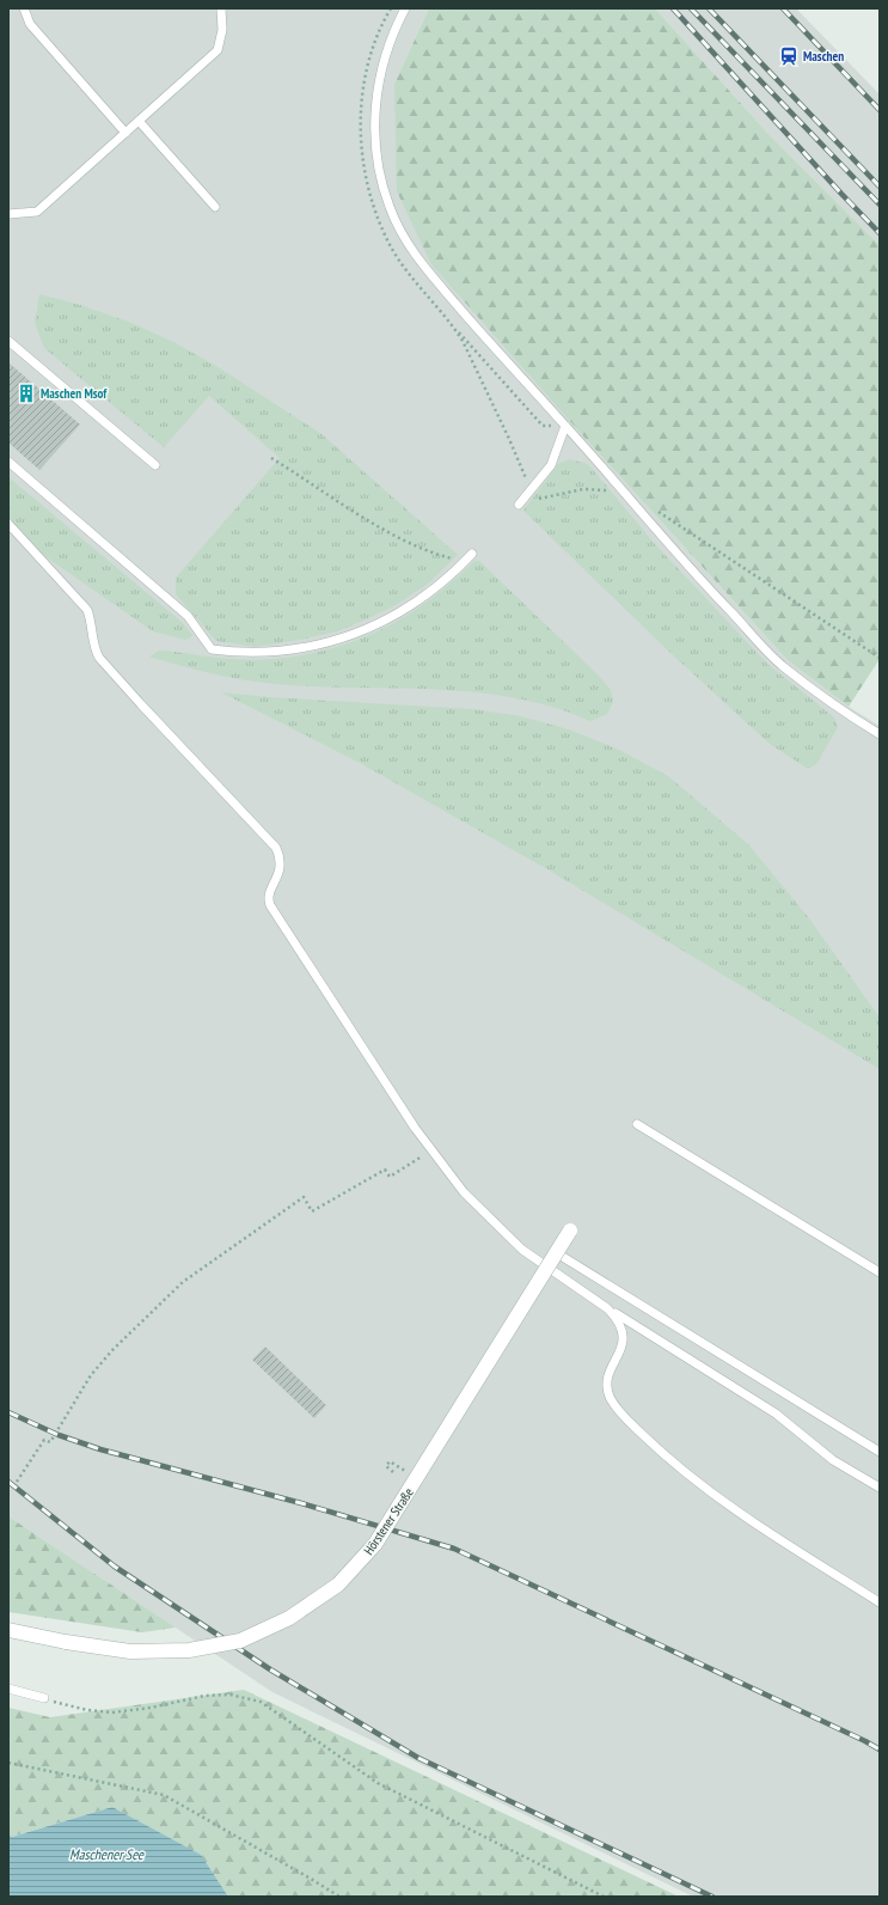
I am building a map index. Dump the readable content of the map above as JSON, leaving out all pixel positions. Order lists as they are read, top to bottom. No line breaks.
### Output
{"streets":{"street":["Hörstener Straße"]},"water":["Maschener See"],"places":{"station":["Maschen"],"building":["Maschen Msof"]}}
